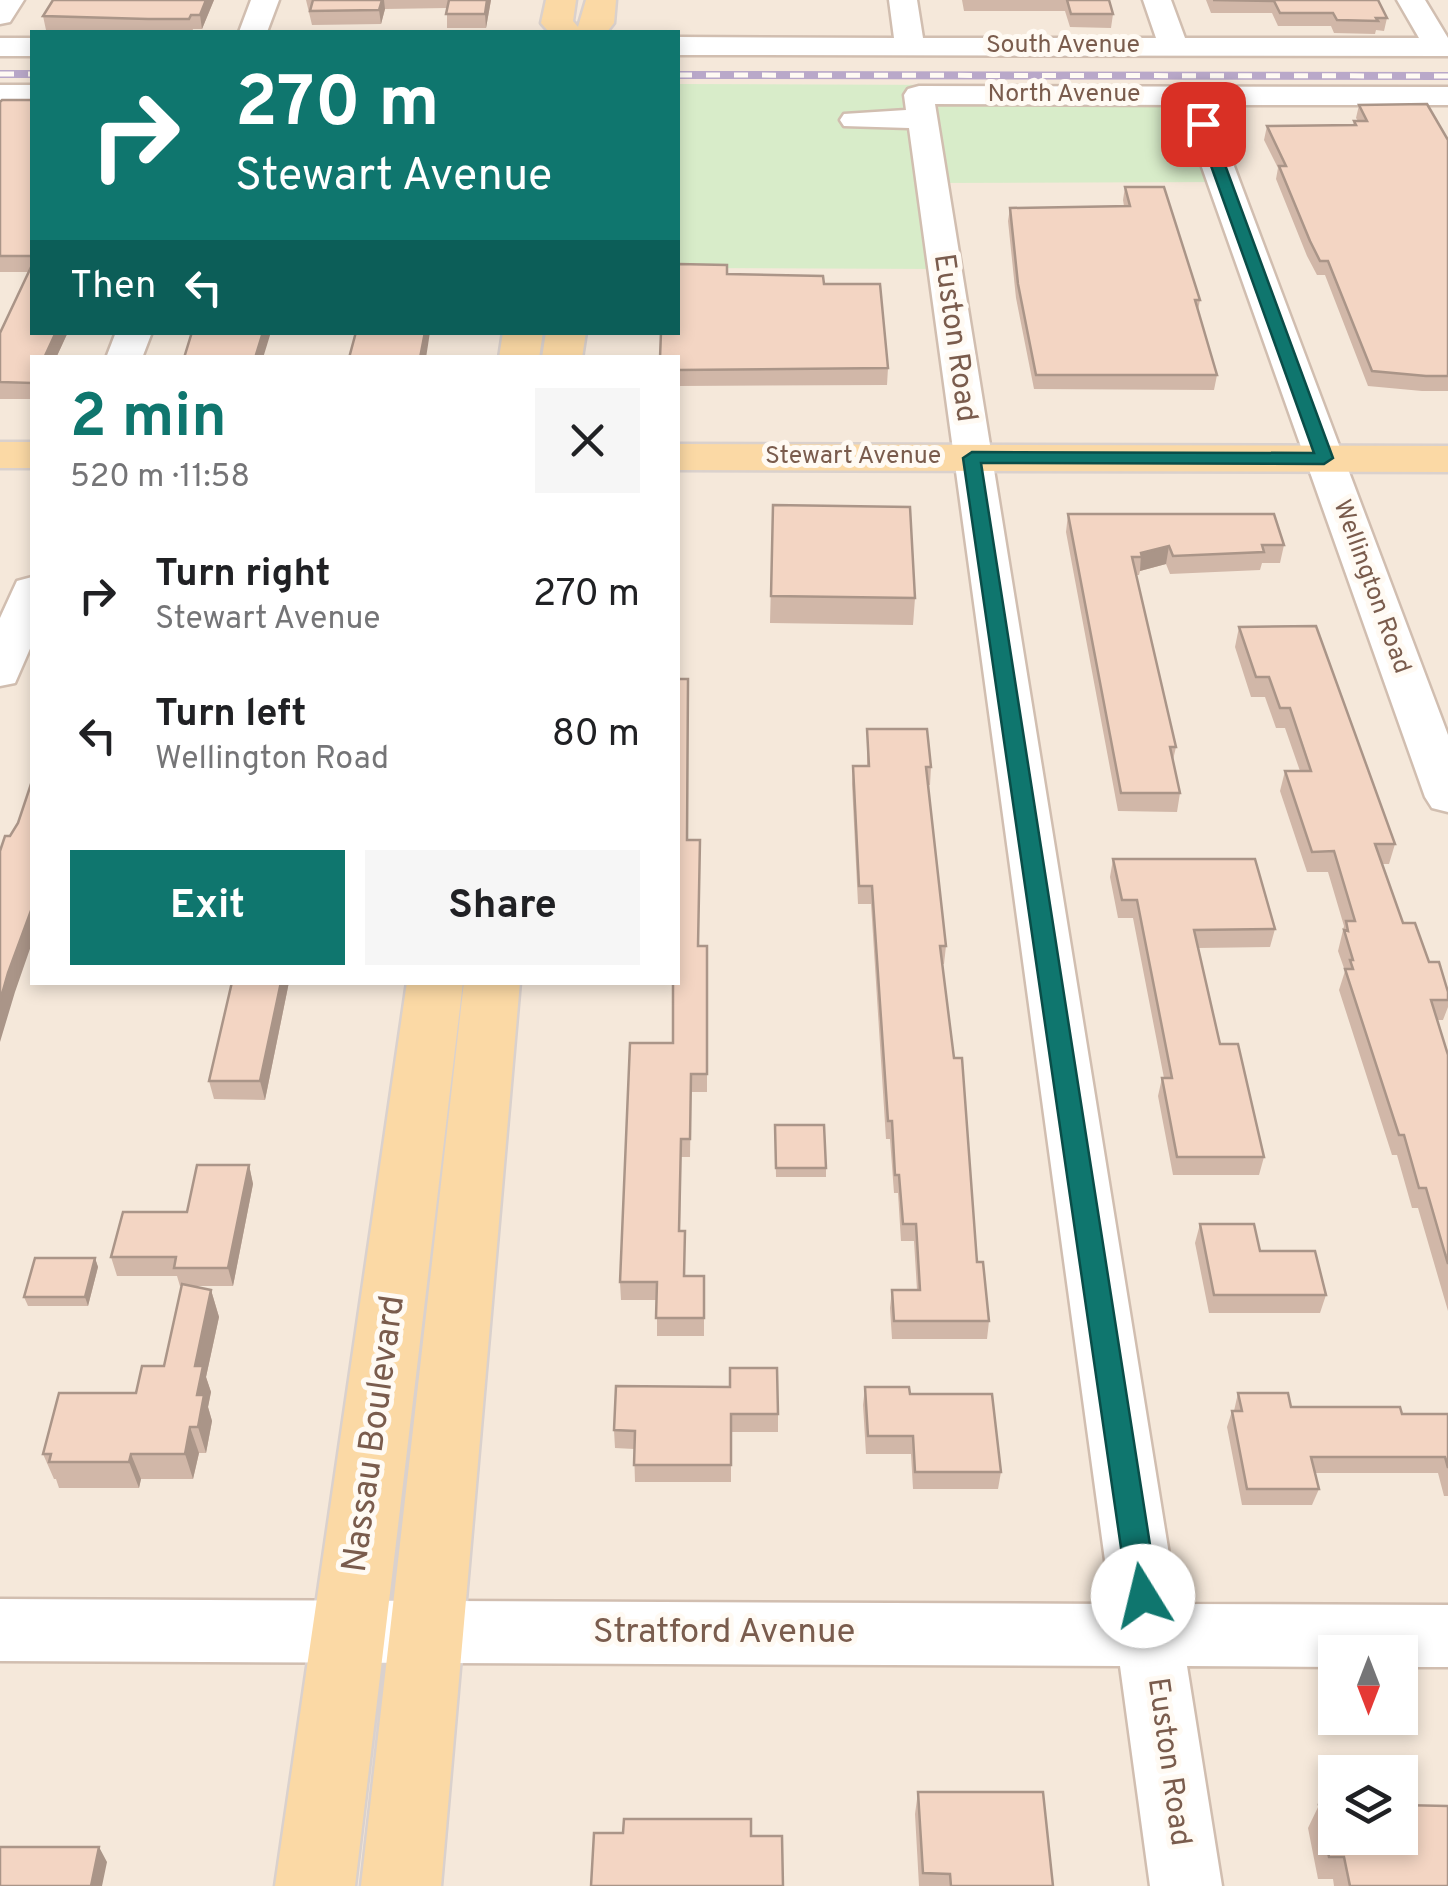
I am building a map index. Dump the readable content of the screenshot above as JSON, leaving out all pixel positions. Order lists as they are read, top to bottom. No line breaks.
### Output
{"streets":{"main road":["Stewart Avenue","Nassau Boulevard"],"street":["South Avenue","North Avenue","Euston Road","Wellington Road","Stratford Avenue"]},"crossings":[["North Avenue","Euston Road"],["North Avenue","Wellington Road"],["Euston Road","Stewart Avenue"],["Euston Road","Stratford Avenue"],["Stewart Avenue","Wellington Road"],["Nassau Boulevard","Stratford Avenue"]],"north":"bottom","page":{"turn":["270 m","Stewart Avenue"],"then":"Then","heading":["2 min","520 m · 11:58"],"list":[{"name":"Turn right","note":"Stewart Avenue","value":"270 m"},{"name":"Turn left","note":"Wellington Road","value":"80 m"}],"buttons":["Exit","Share"]}}
